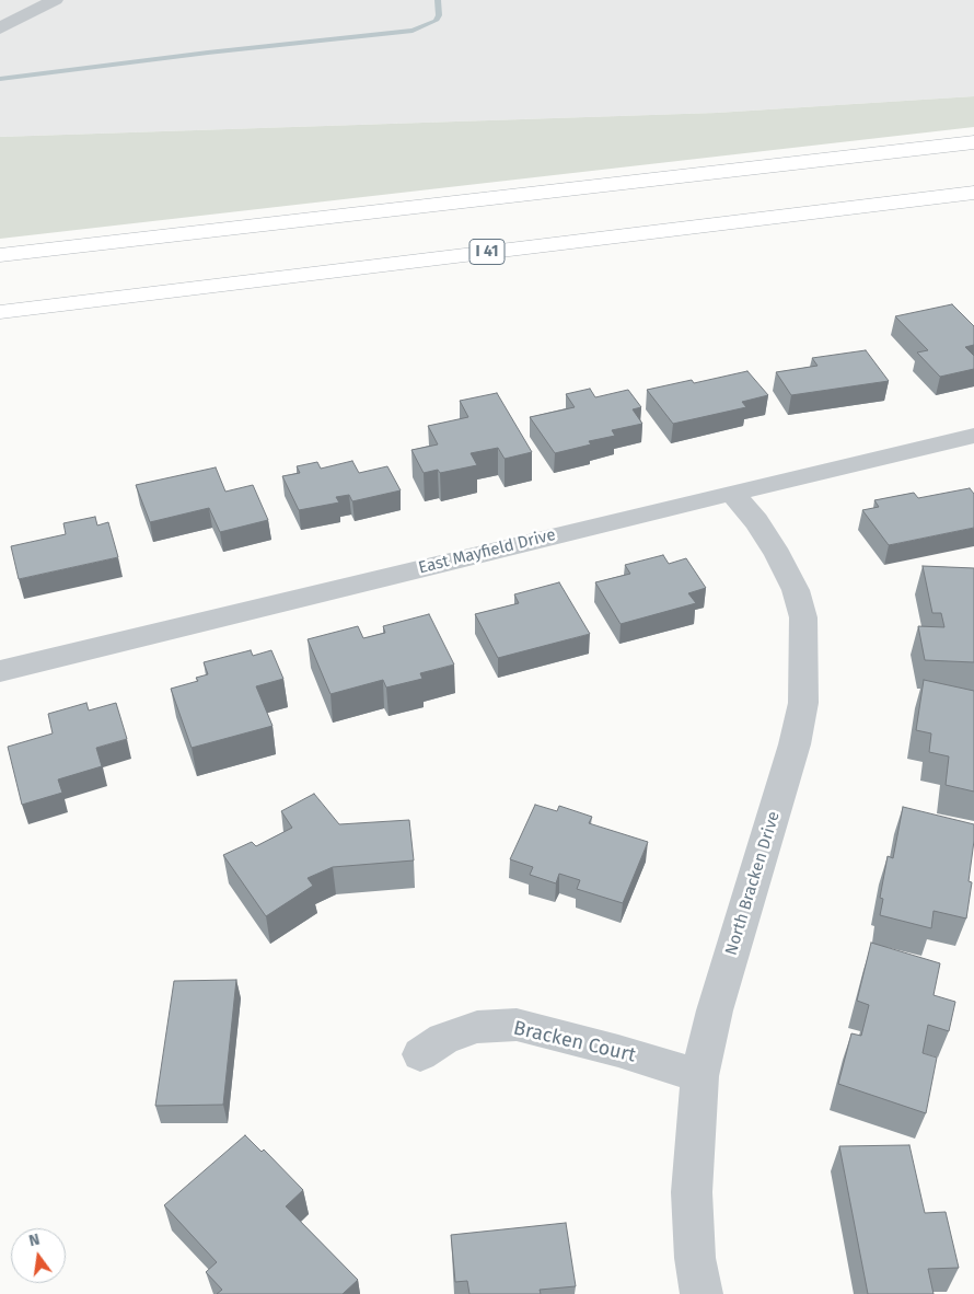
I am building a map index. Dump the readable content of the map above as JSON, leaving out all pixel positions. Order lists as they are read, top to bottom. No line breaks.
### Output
{"streets":{"highway":["I 41"],"street":["East Mayfield Drive","North Bracken Drive","Bracken Court"]},"crossings":[["East Mayfield Drive","North Bracken Drive"],["North Bracken Drive","Bracken Court"]],"north":"top"}
